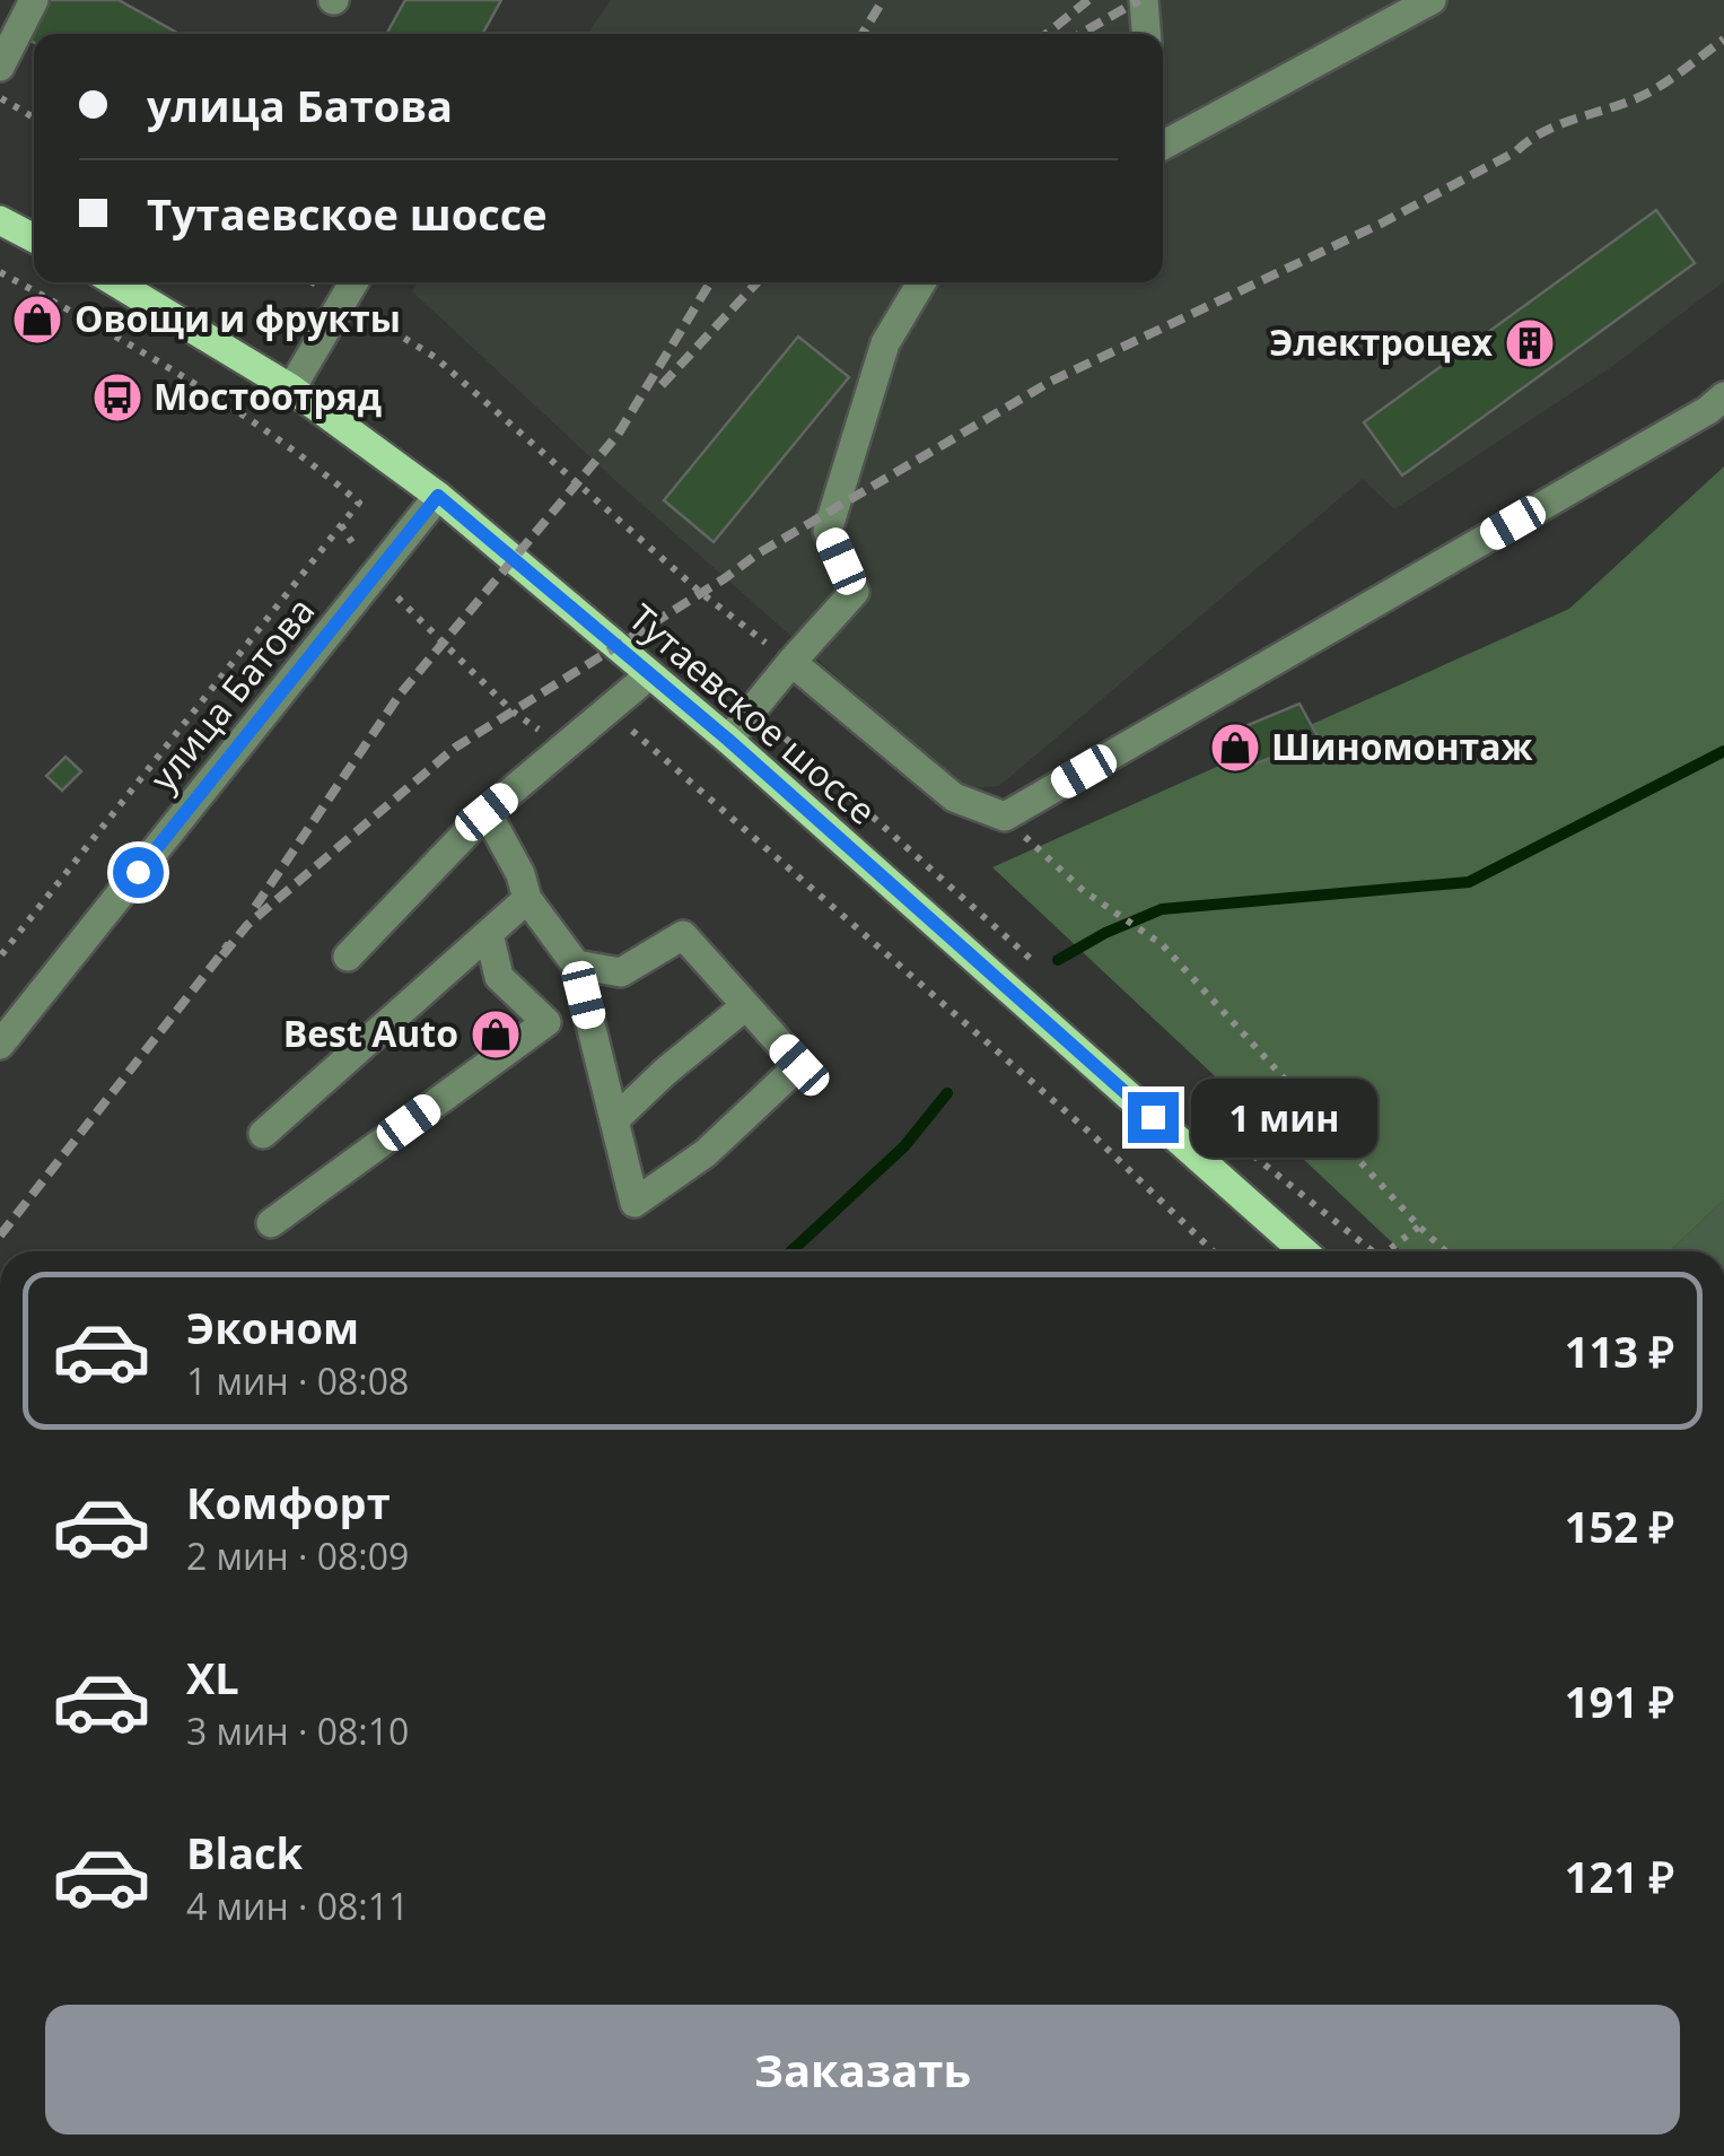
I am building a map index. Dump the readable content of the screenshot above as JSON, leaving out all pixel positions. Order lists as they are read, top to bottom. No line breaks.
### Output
{"streets":{"main road":["Тутаевское шоссе"],"street":["улица Батова"]},"crossings":[["улица Батова","Тутаевское шоссе"]],"places":{"shop":["Овощи и фрукты","Шиномонтаж","Best Auto"],"building":["Электроцех"],"bus stop":["Мостоотряд"]},"page":{"banner":["улица Батова","Тутаевское шоссе"],"bubble":"1 мин","list":[{"name":"Эконом","note":"1 мин · 08:08","value":"113 ₽"},{"name":"Комфорт","note":"2 мин · 08:09","value":"152 ₽"},{"name":"XL","note":"3 мин · 08:10","value":"191 ₽"},{"name":"Black","note":"4 мин · 08:11","value":"121 ₽"}],"buttons":"Заказать"}}
